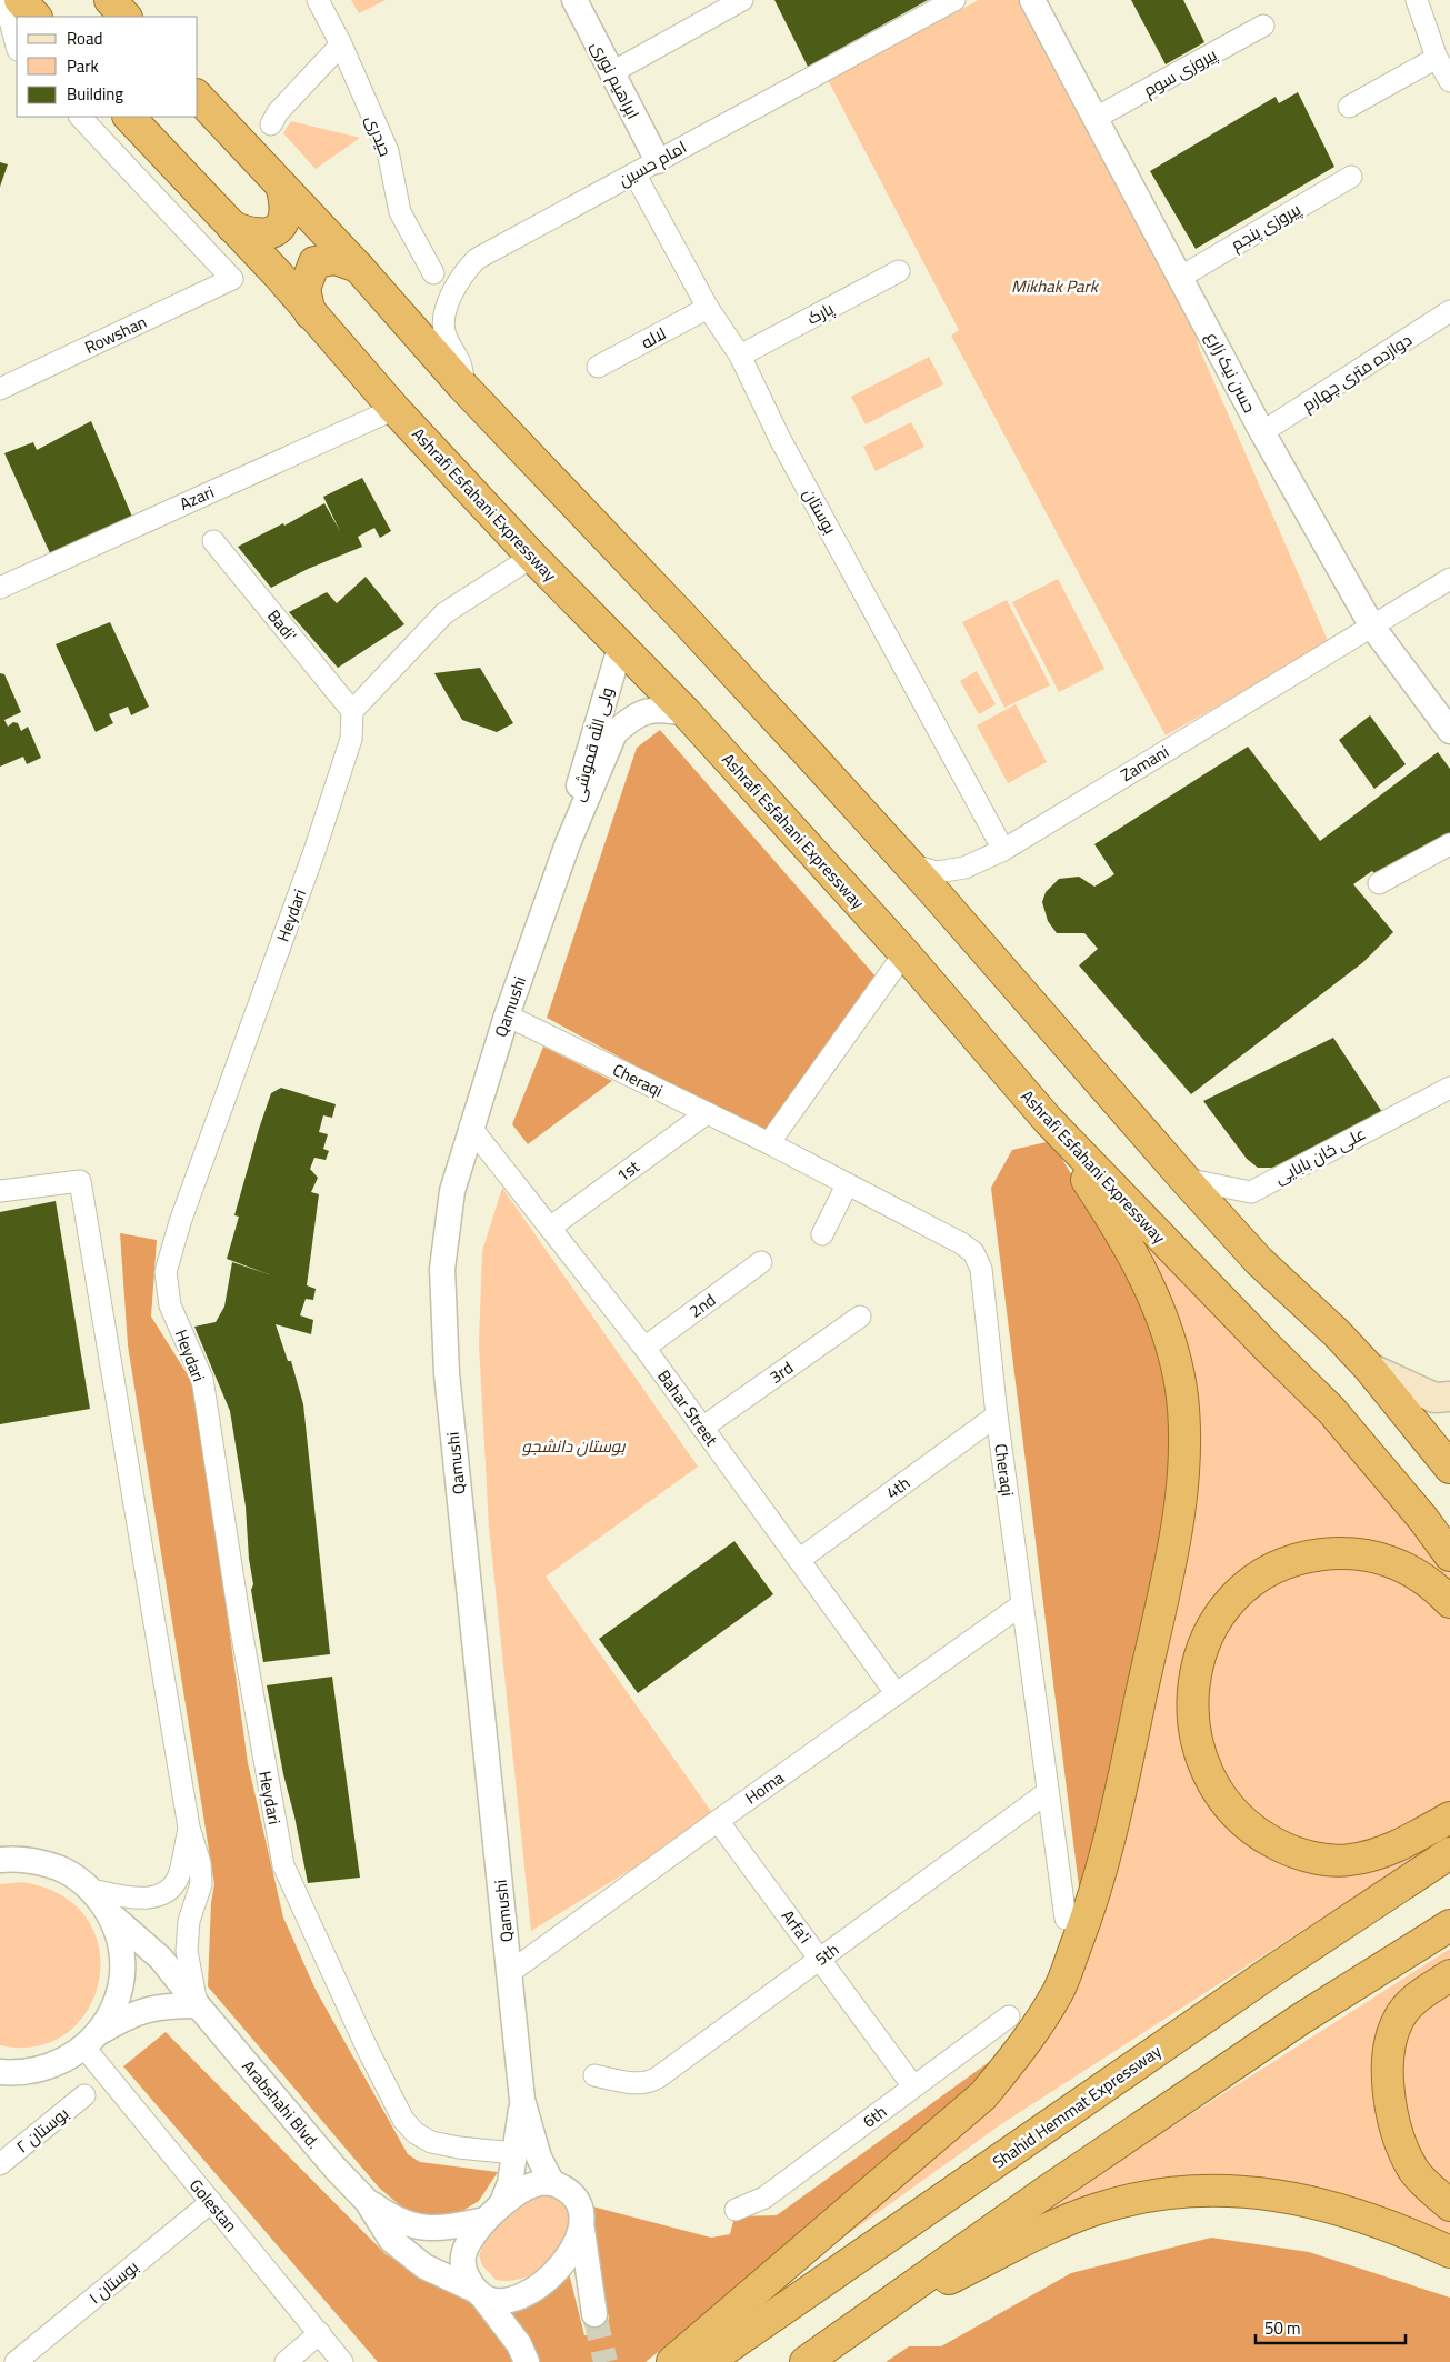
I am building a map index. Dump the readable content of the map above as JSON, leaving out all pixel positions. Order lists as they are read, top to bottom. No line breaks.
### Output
{"streets":{"highway":["Ashrafi Esfahani Expressway","Shahid Hemmat Expressway"],"street":["پیروزی سوم","ابراهیم نوری","حیدری","امام حسین","پیروزی پنجم","پارک","Rowshan","لاله","حسن نیک زارع","دوازده متری چهارم","Azari","بوستان","Badi'","ولی الله قموشی","Zamani","Heydari","Qamushi","Cheraqi","علی خان بابایی","1st","2nd","3rd","Bahar Street","4th","Homa","Arfa'i","5th","Arabshahi Blvd.","6th","بوستان ۲","Golestan","بوستان ۱"]},"crossings":[["پیروزی سوم","حسن نیک زارع"],["ابراهیم نوری","امام حسین"],["امام حسین","بوستان"],["پیروزی پنجم","حسن نیک زارع"],["پارک","بوستان"],["لاله","بوستان"],["حسن نیک زارع","دوازده متری چهارم"],["حسن نیک زارع","Zamani"],["Azari","Ashrafi Esfahani Expressway"],["Ashrafi Esfahani Expressway","ولی الله قموشی"],["بوستان","Zamani"],["Badi'","Heydari"],["ولی الله قموشی","Qamushi"],["Heydari","Qamushi"],["Qamushi","Cheraqi"],["Qamushi","Bahar Street"],["Qamushi","Homa"],["Qamushi","Arabshahi Blvd."],["Cheraqi","1st"],["Cheraqi","4th"],["Cheraqi","Homa"],["Cheraqi","5th"],["1st","Bahar Street"],["2nd","Bahar Street"],["3rd","Bahar Street"],["Bahar Street","4th"],["Bahar Street","Homa"],["Homa","Arfa'i"],["Arfa'i","5th"],["Arfa'i","6th"],["Golestan","بوستان ۱"]],"parks":["Mikhak Park","بوستان دانشجو"],"legend":["Road","Park","Building"],"scale_bar":"50 m"}
